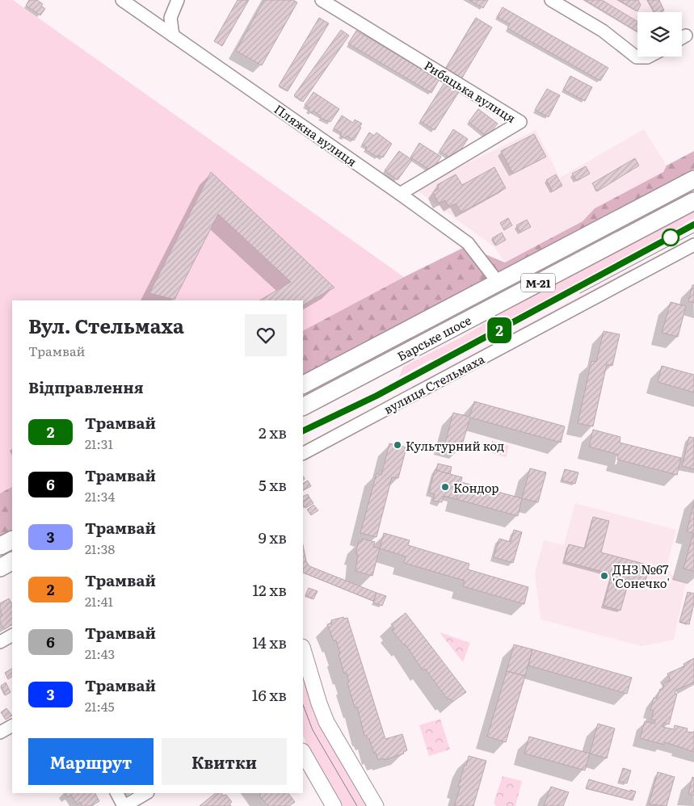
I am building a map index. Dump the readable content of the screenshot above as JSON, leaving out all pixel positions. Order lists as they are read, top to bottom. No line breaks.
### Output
{"streets":{"highway":["М-21","Барське шосе"],"street":["Рибацька вулиця","Пляжна вулиця","вулиця Стельмаха"]},"crossings":[["Рибацька вулиця","Пляжна вулиця"],["Пляжна вулиця","М-21"]],"places":["Культурний код","Кондор","ДНЗ №67 'Сонечко'"],"lines":["tram line 2"],"page":{"on_map":"2","heading":[["Вул. Стельмаха","Трамвай"],"Відправлення"],"list":[{"mark":"2","name":"Трамвай","note":"21:31","value":"2 хв"},{"mark":"6","name":"Трамвай","note":"21:34","value":"5 хв"},{"mark":"3","name":"Трамвай","note":"21:38","value":"9 хв"},{"mark":"2","name":"Трамвай","note":"21:41","value":"12 хв"},{"mark":"6","name":"Трамвай","note":"21:43","value":"14 хв"},{"mark":"3","name":"Трамвай","note":"21:45","value":"16 хв"}],"buttons":["Маршрут","Квитки"]}}
